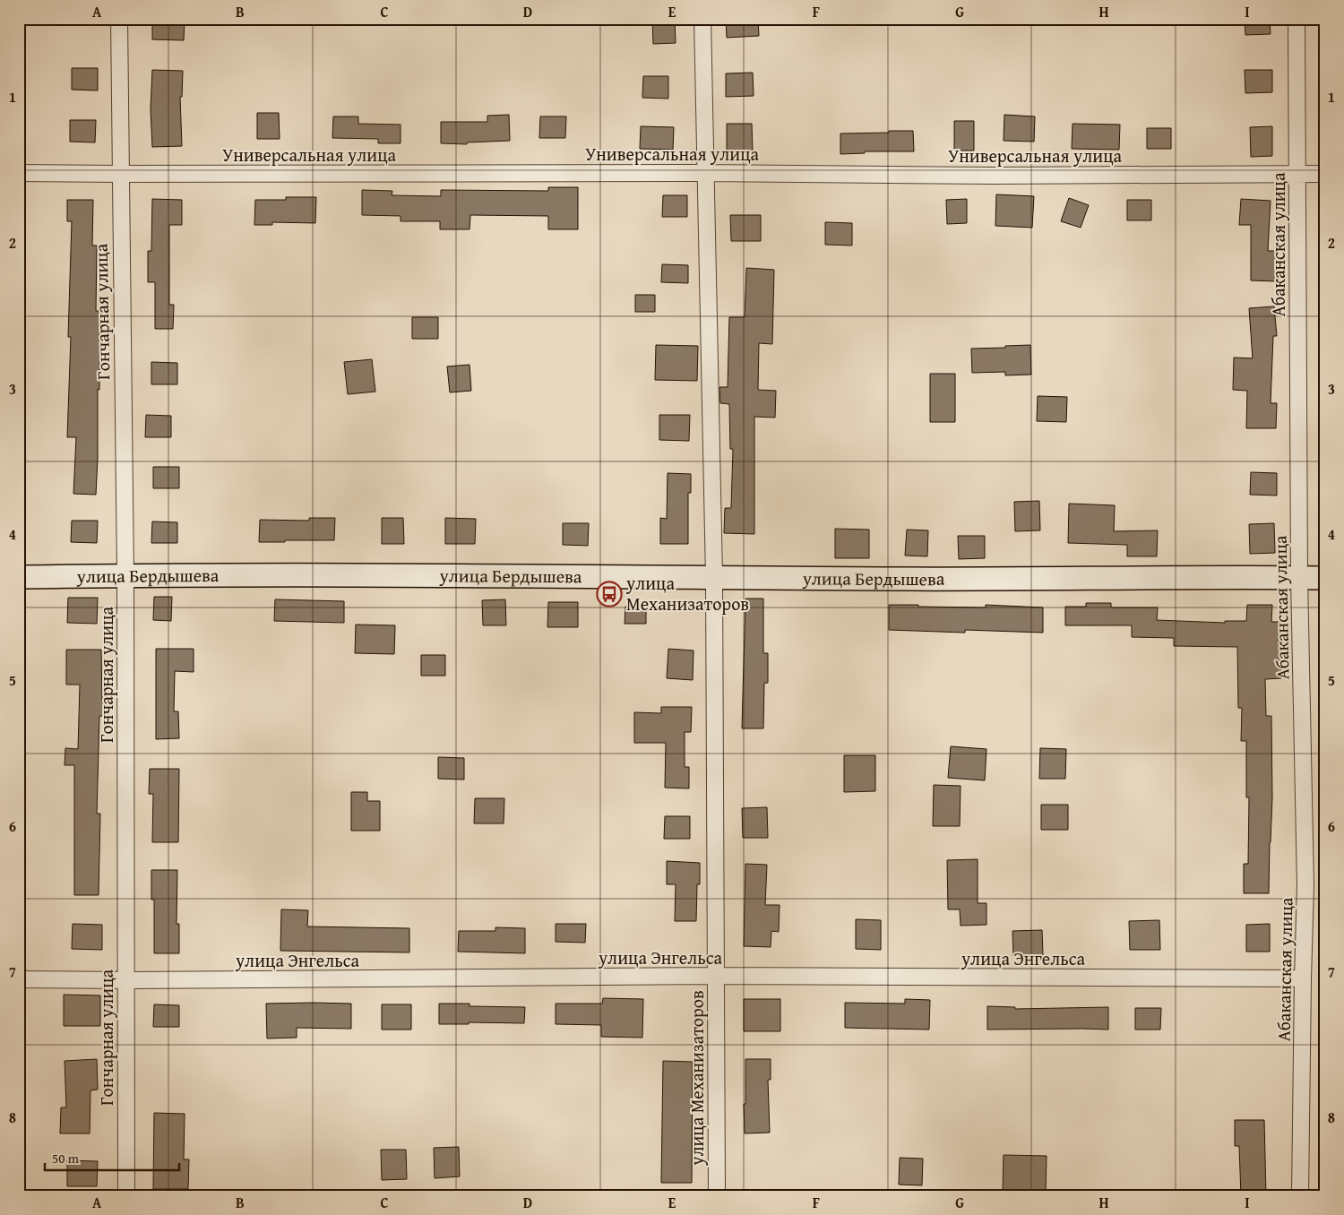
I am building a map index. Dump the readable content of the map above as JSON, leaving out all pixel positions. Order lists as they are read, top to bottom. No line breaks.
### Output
{"streets":{"street":["Универсальная улица","Абаканская улица","Гончарная улица","улица Бердышева","улица Энгельса","улица Механизаторов"]},"crossings":[["Универсальная улица","Абаканская улица"],["Универсальная улица","Гончарная улица"],["Универсальная улица","улица Механизаторов"],["Абаканская улица","улица Бердышева"],["Абаканская улица","улица Энгельса"],["Гончарная улица","улица Бердышева"],["Гончарная улица","улица Энгельса"],["улица Бердышева","улица Механизаторов"],["улица Энгельса","улица Механизаторов"]],"places":{"bus stop":["улица Механизаторов"]},"scale_bar":"50 m","grid":{"columns":["A","B","C","D","E","F","G","H","I"],"rows":["1","2","3","4","5","6","7","8"]}}
